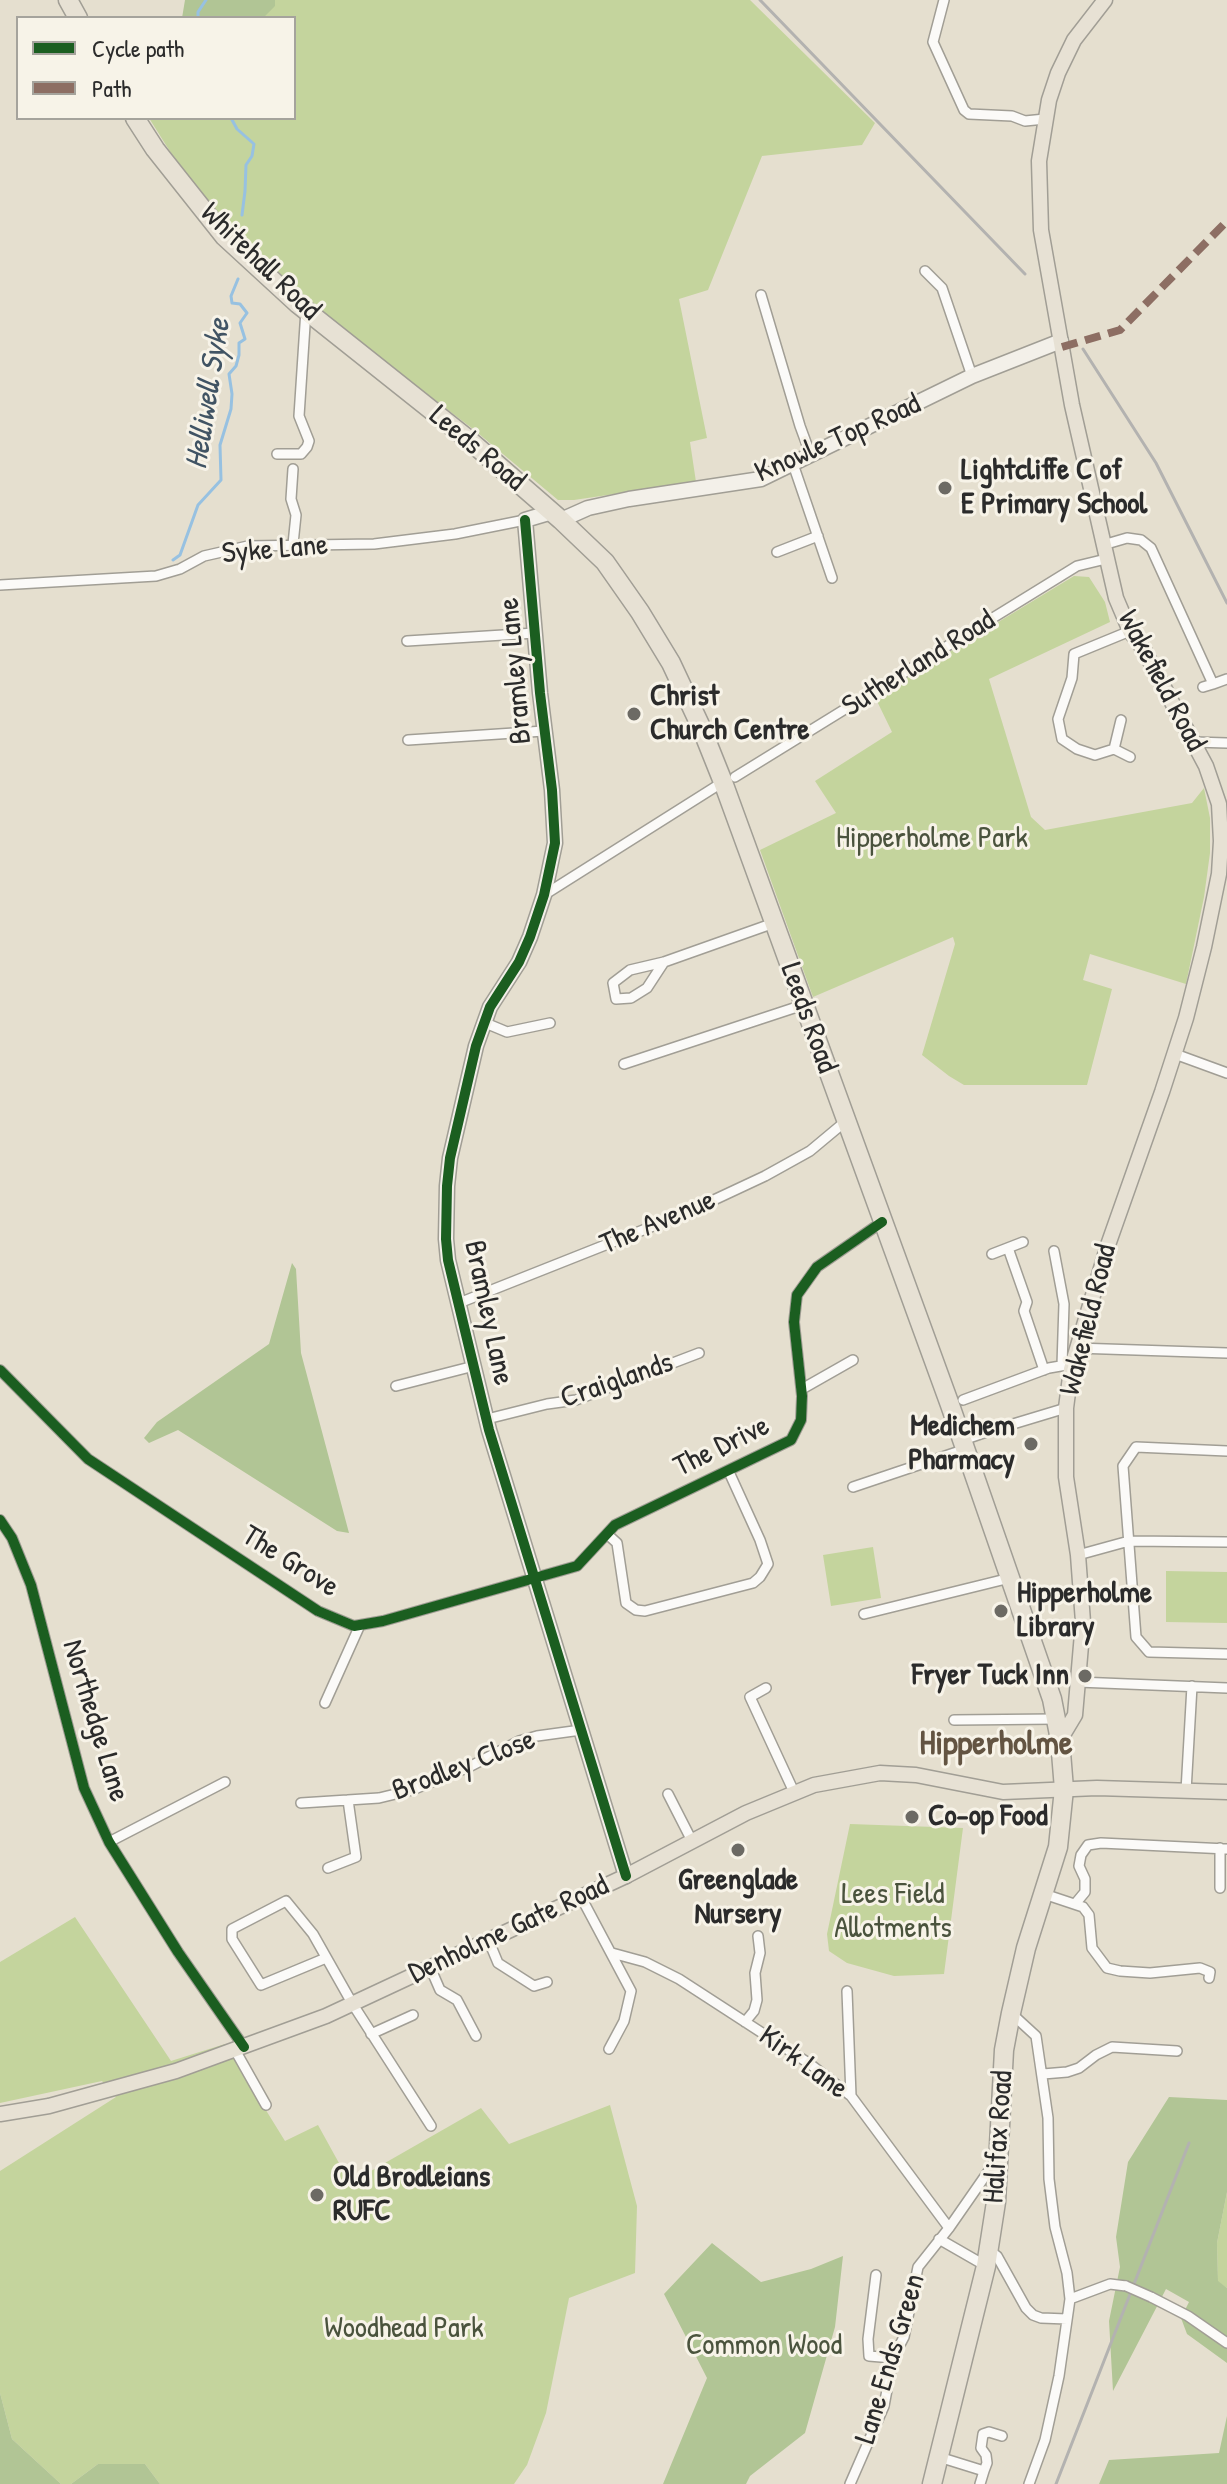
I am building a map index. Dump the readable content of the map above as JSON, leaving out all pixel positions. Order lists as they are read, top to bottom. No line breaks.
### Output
{"streets":{"highway":["Whitehall Road","Leeds Road","Halifax Road"],"main road":["Wakefield Road","Denholme Gate Road"],"street":["Knowle Top Road","Syke Lane","Sutherland Road","Bramley Lane","The Avenue","Craiglands","The Drive","The Grove","Northedge Lane","Brodley Close","Kirk Lane","Lane Ends Green"]},"crossings":[["Whitehall Road","Leeds Road"],["Knowle Top Road","Leeds Road"],["Knowle Top Road","Syke Lane"],["Knowle Top Road","Wakefield Road"],["Leeds Road","Syke Lane"],["Leeds Road","Sutherland Road"],["Leeds Road","Wakefield Road"],["Leeds Road","The Avenue"],["Leeds Road","The Drive"],["Leeds Road","Denholme Gate Road"],["Leeds Road","Halifax Road"],["Syke Lane","Bramley Lane"],["Sutherland Road","Bramley Lane"],["Sutherland Road","Wakefield Road"],["Bramley Lane","The Avenue"],["Bramley Lane","Craiglands"],["Bramley Lane","The Drive"],["Bramley Lane","The Grove"],["Bramley Lane","Brodley Close"],["Bramley Lane","Denholme Gate Road"],["The Drive","The Grove"],["Northedge Lane","Denholme Gate Road"],["Denholme Gate Road","Halifax Road"],["Kirk Lane","Lane Ends Green"],["Halifax Road","Lane Ends Green"]],"districts":["Hipperholme"],"water":["Helliwell Syke"],"parks":["Hipperholme Park","Lees Field Allotments","Woodhead Park","Common Wood"],"places":["Lightcliffe C of E Primary School","Christ Church Centre","Medichem Pharmacy","Hipperholme Library","Fryer Tuck Inn","Co-op Food","Greenglade Nursery","Old Brodleians RUFC"],"legend":["Cycle path","Path"]}
